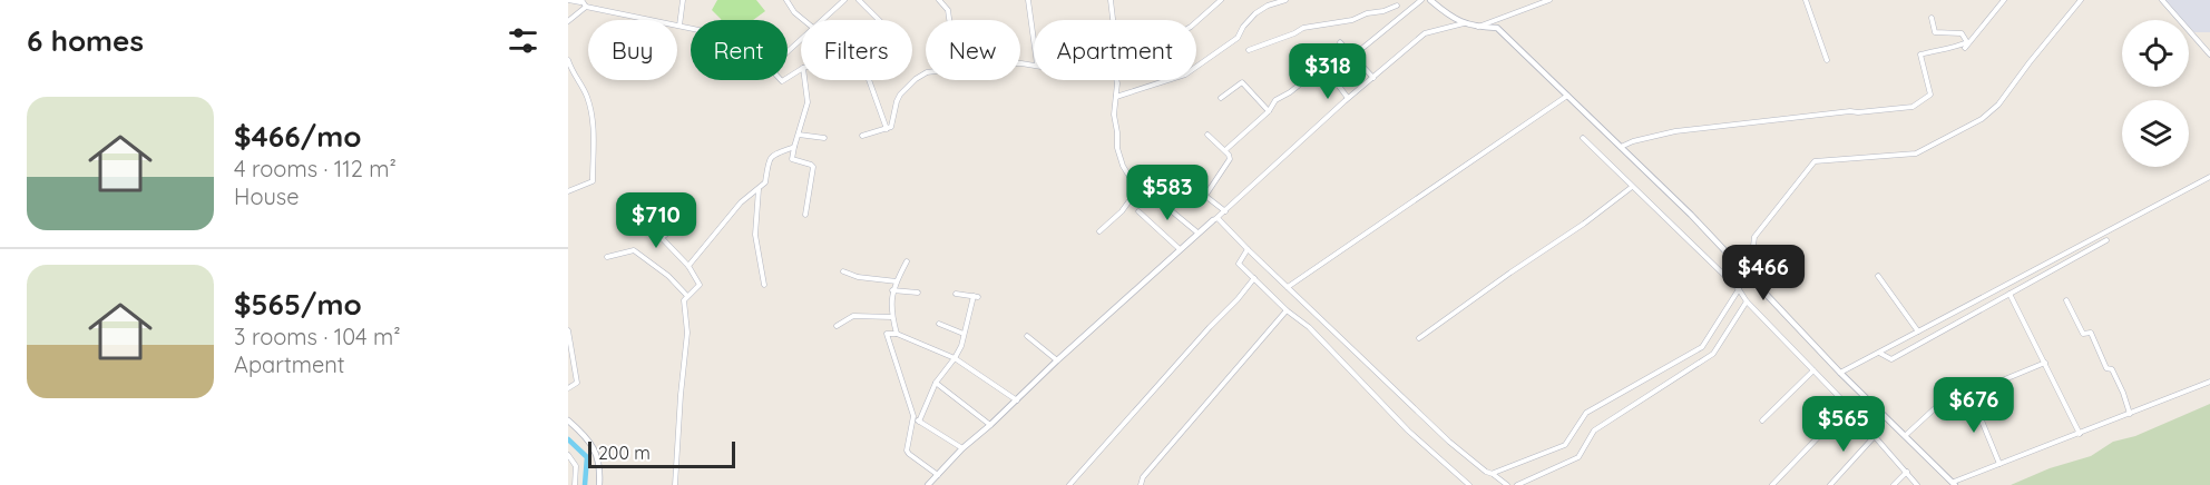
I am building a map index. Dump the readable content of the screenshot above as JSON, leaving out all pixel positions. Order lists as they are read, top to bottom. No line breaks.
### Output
{"scale_bar":"200 m","page":{"heading":"6 homes","chip":["Buy","Rent","Filters","New","Apartment"],"price":["$318","$583","$710","$466","$676","$565"],"list":[{"name":"$466/mo","note":"4 rooms · 112 m² · House"},{"name":"$565/mo","note":"3 rooms · 104 m² · Apartment"}],"scale":"200 m"}}
